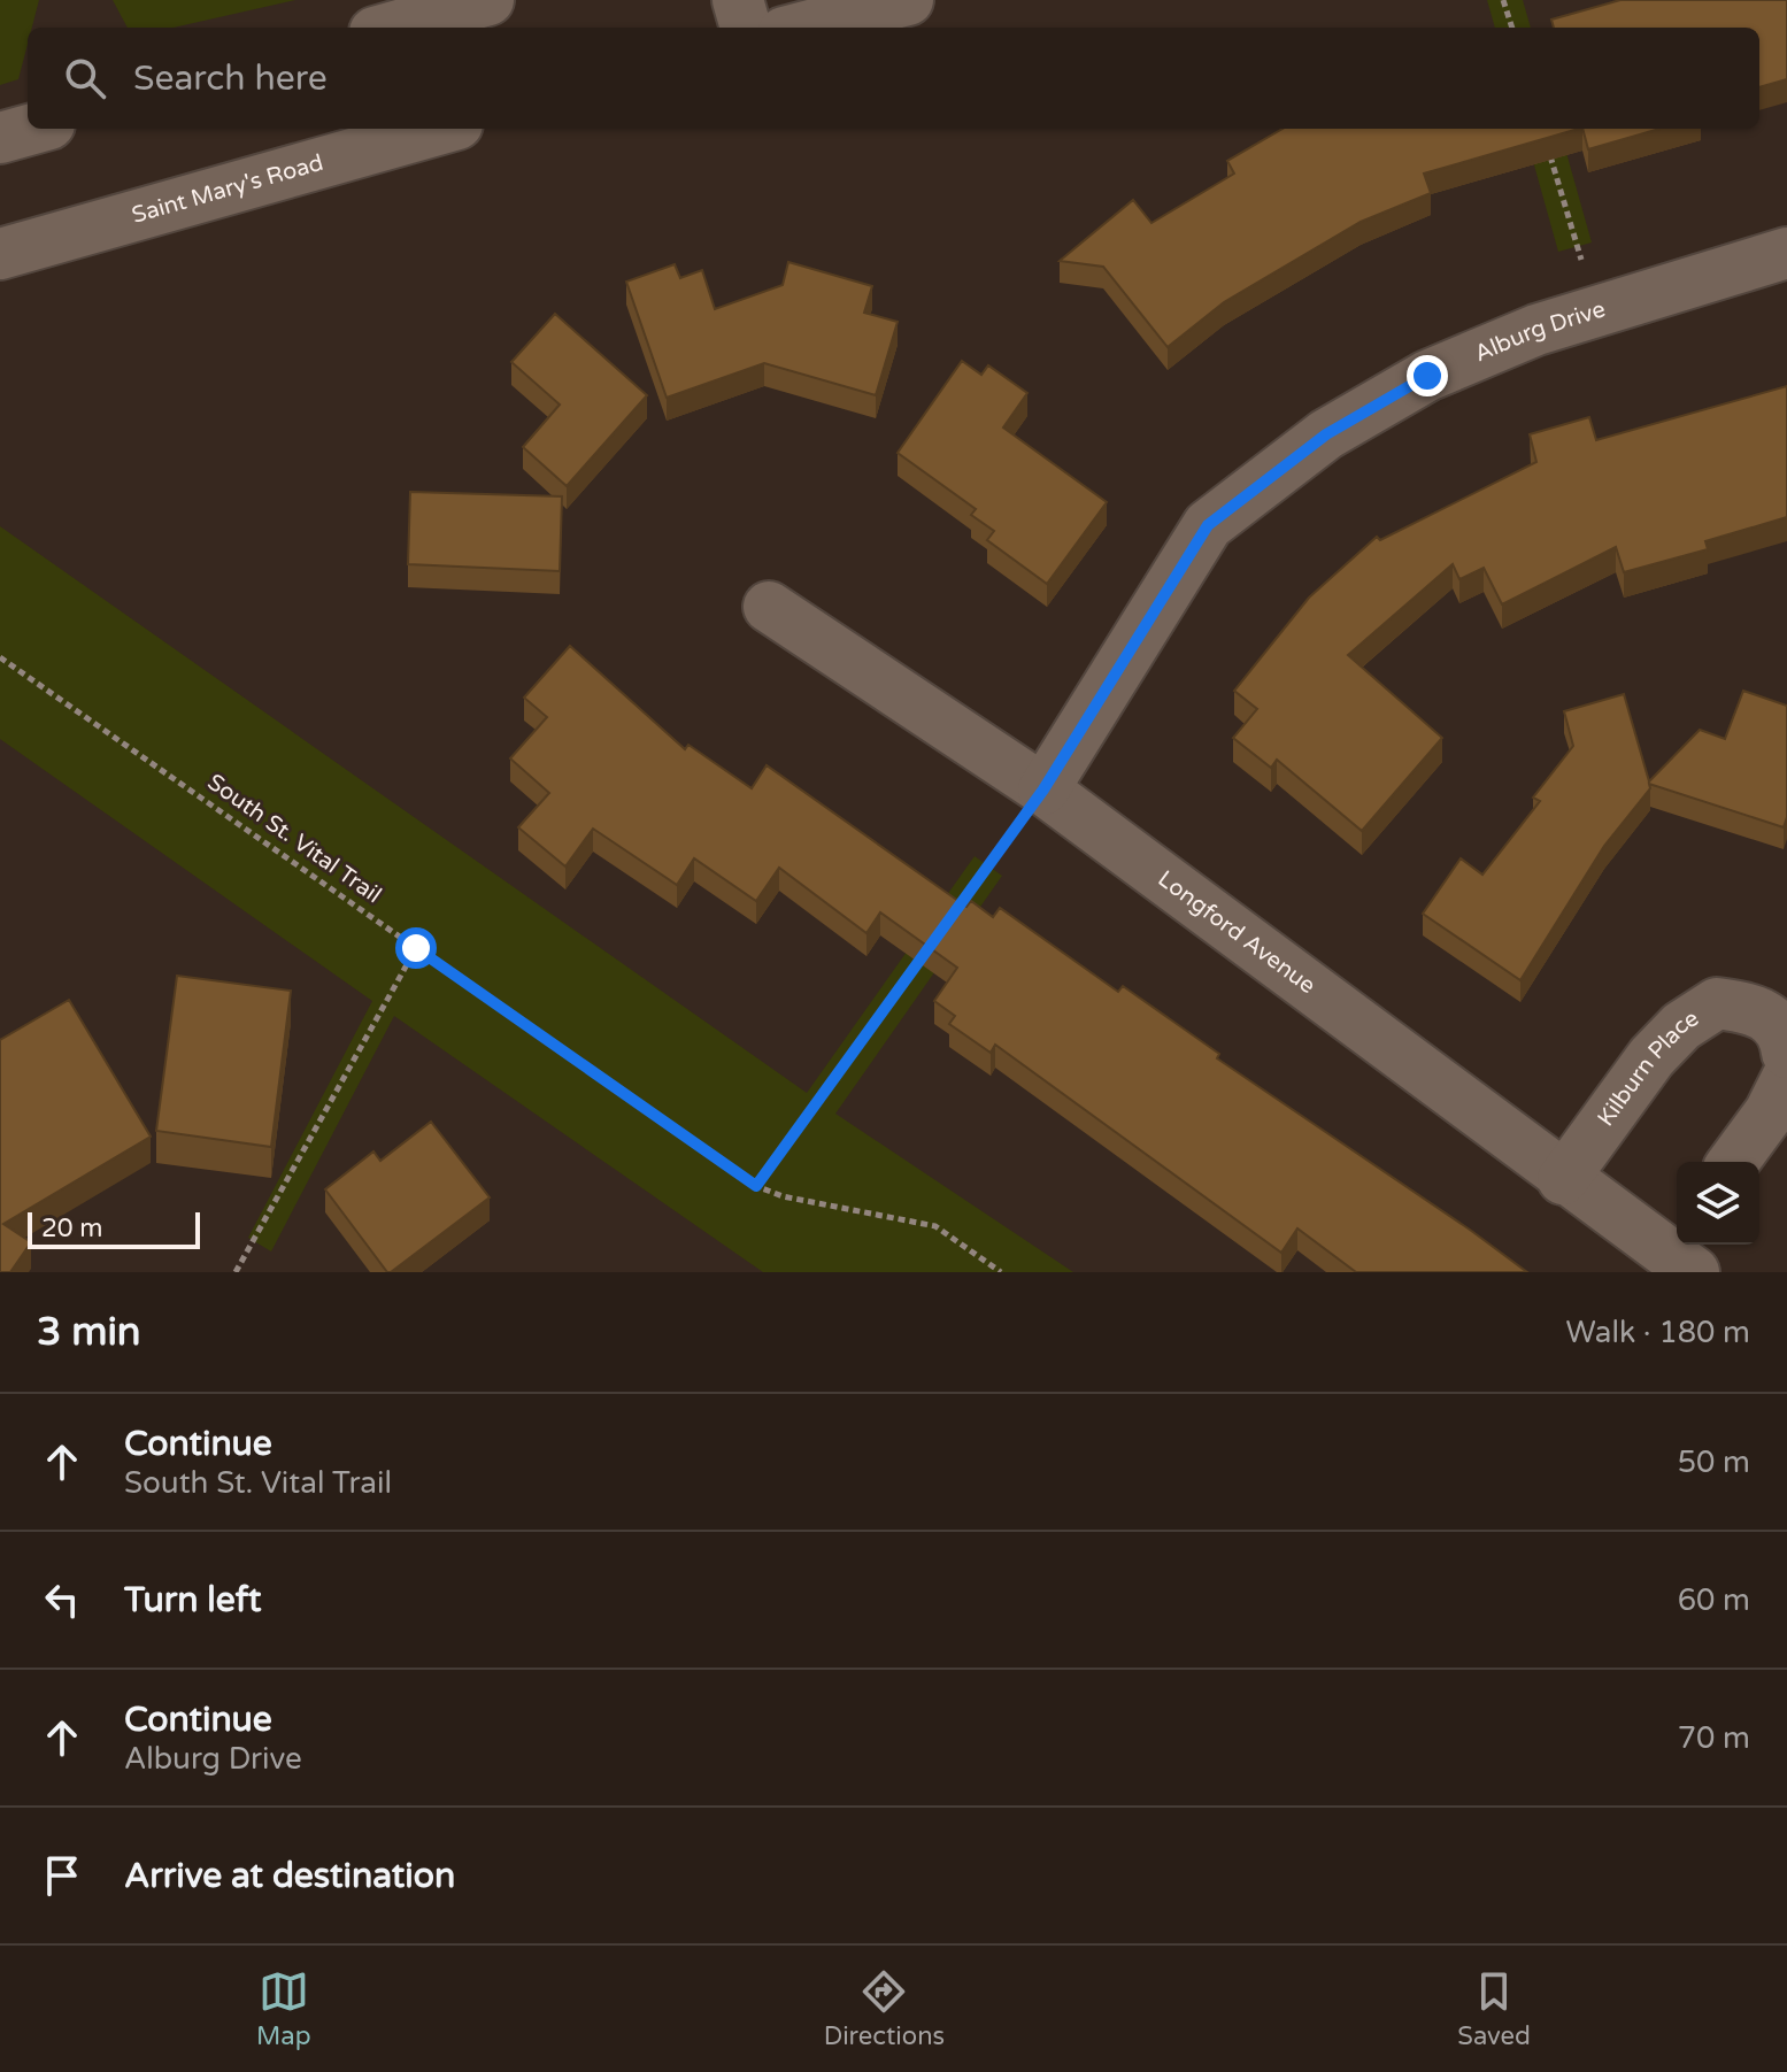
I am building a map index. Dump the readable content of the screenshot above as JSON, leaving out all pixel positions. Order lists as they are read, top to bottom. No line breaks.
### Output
{"streets":{"street":["Saint Mary's Road","Alburg Drive","Longford Avenue","Kilburn Place"],"path":["South St. Vital Trail"]},"crossings":[["Alburg Drive","Longford Avenue"],["Longford Avenue","Kilburn Place"]],"scale_bar":"20 m","page":{"search":"Search here","scale":"20 m","heading":["3 min","Walk · 180 m"],"list":[["Continue","South St. Vital Trail","50 m"],["Turn left","60 m"],["Continue","Alburg Drive","70 m"],"Arrive at destination"],"nav":["Map","Directions","Saved"]}}
